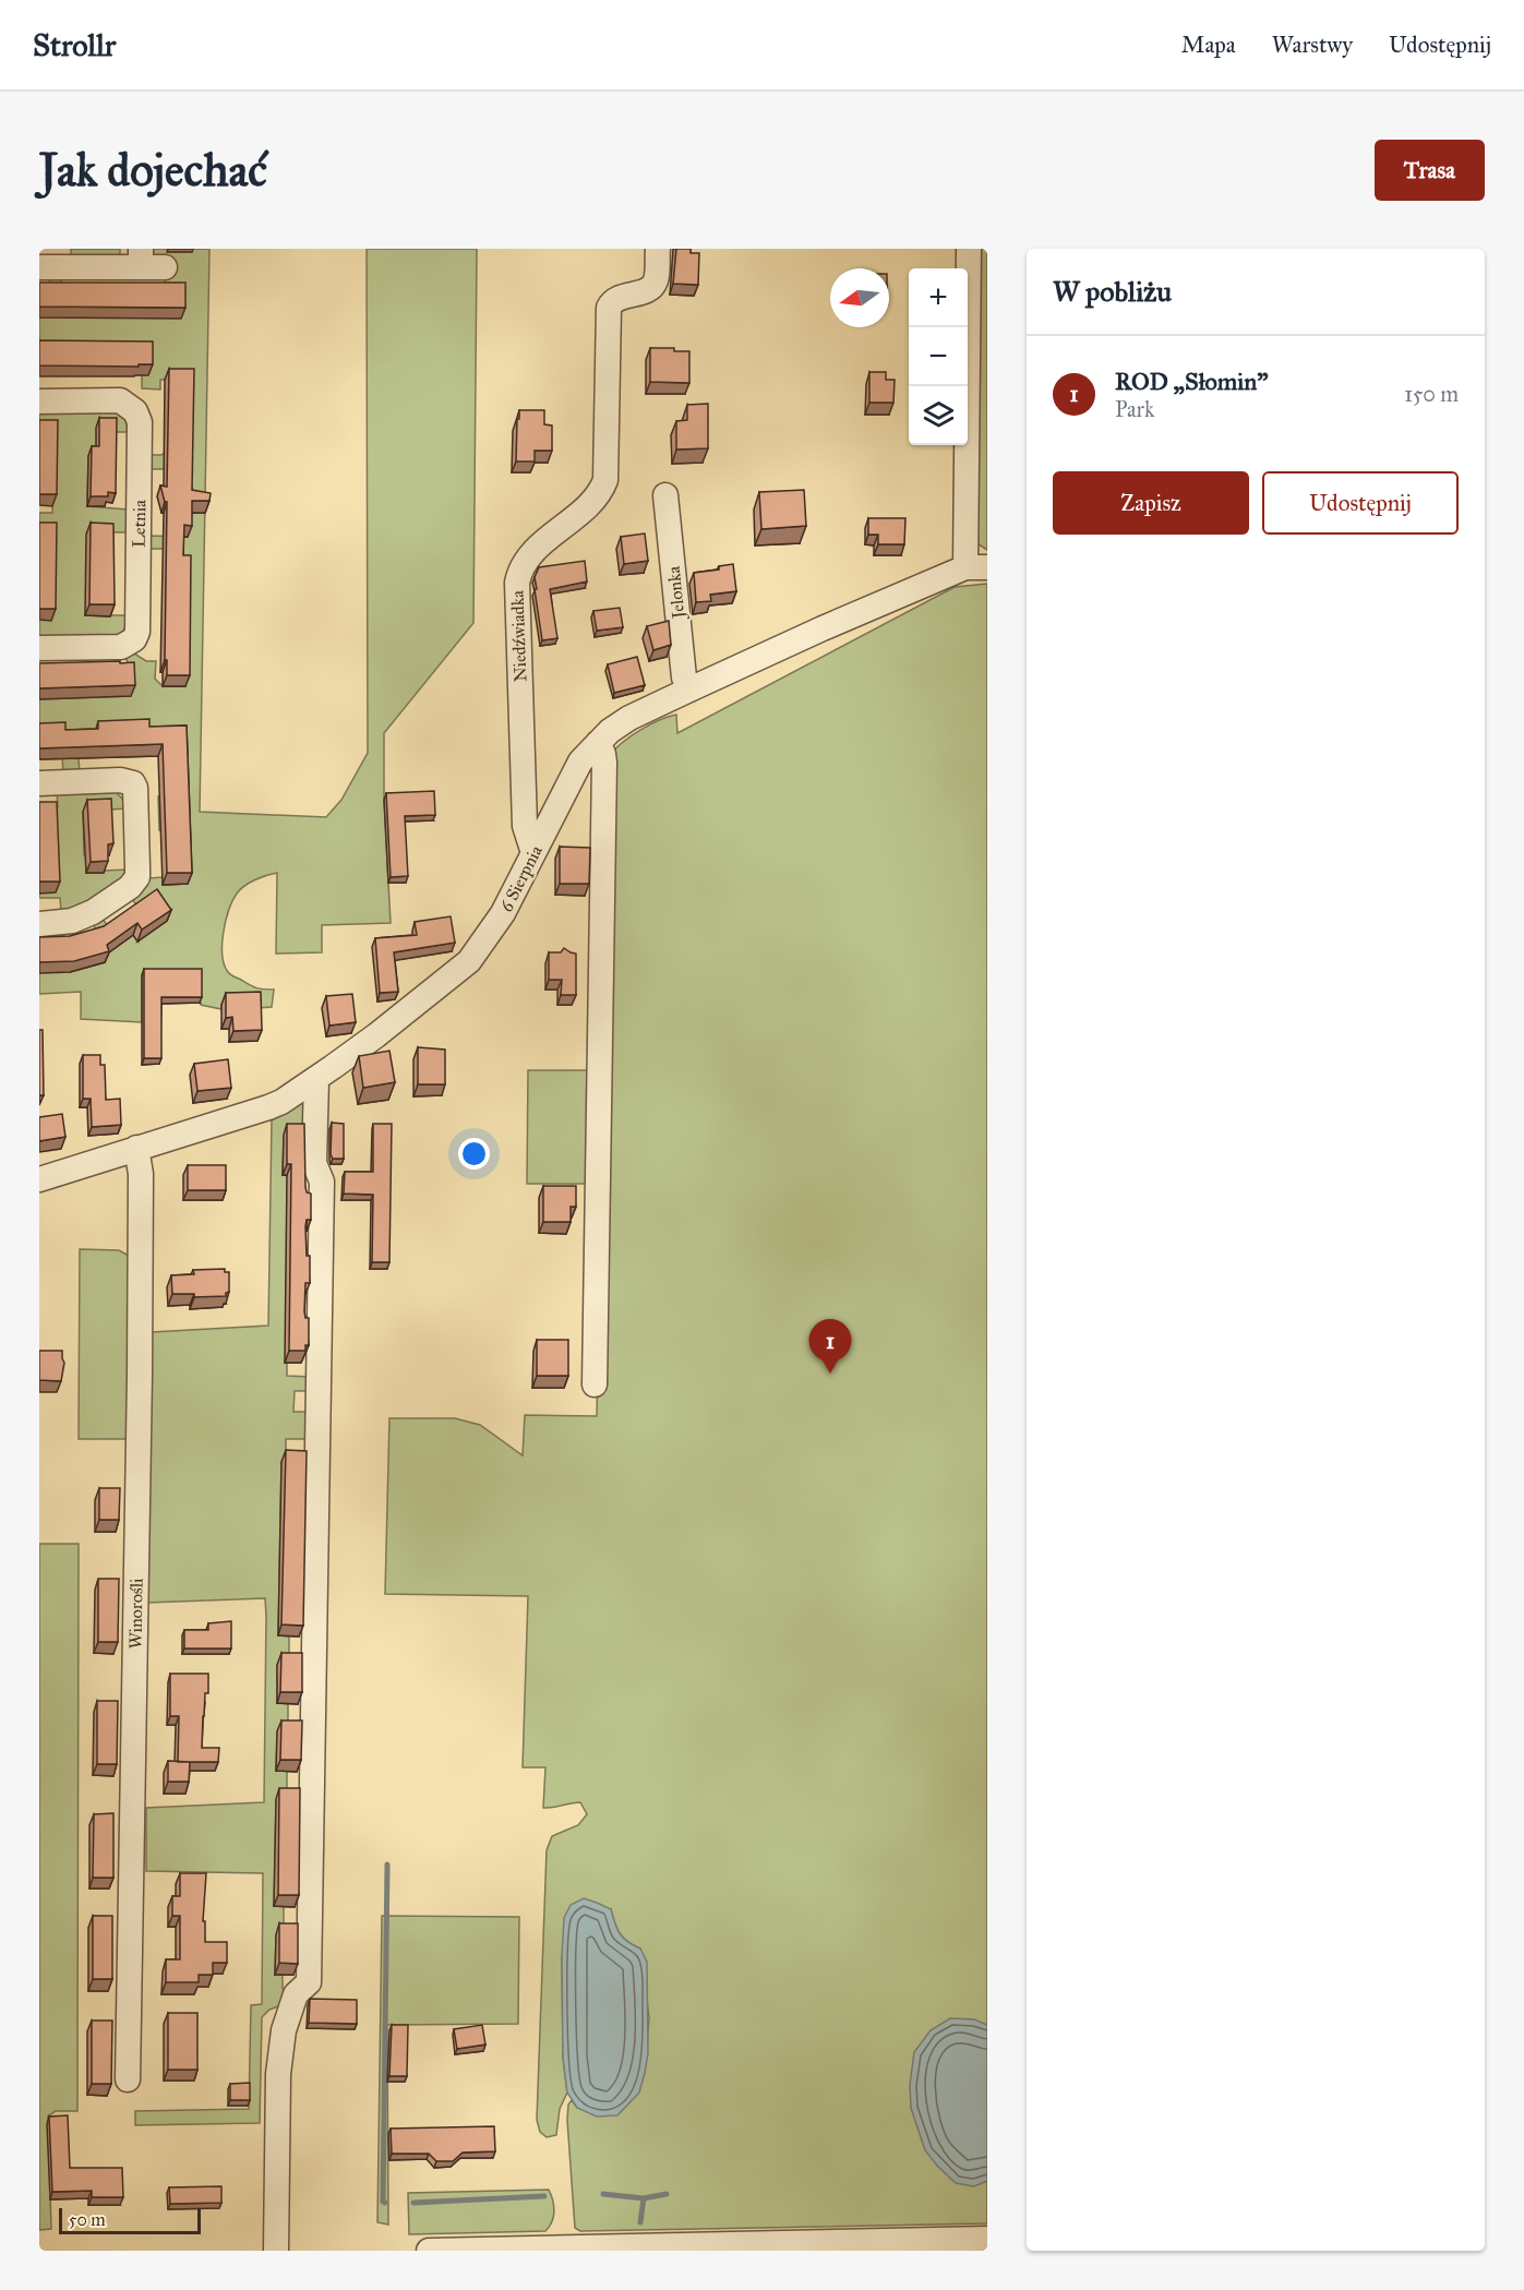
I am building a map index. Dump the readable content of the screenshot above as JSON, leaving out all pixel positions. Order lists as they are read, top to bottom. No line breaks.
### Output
{"streets":{"street":["Letnia","Jelonka","Niedźwiadka","6 Sierpnia","Winorośli"]},"crossings":[["Jelonka","6 Sierpnia"],["Niedźwiadka","6 Sierpnia"],["6 Sierpnia","Winorośli"]],"scale_bar":"50 m","north":"left","page":{"header":"Strollr","nav":["Mapa","Warstwy","Udostępnij"],"buttons":["Trasa",["Zapisz","Udostępnij"]],"title":"Jak dojechać","heading":"W pobliżu","map_buttons":["+","−"],"list":[{"mark":"1","name":"ROD „Słomin”","note":"Park","value":"150 m"}],"pins":"1","scale":"50 m"}}
